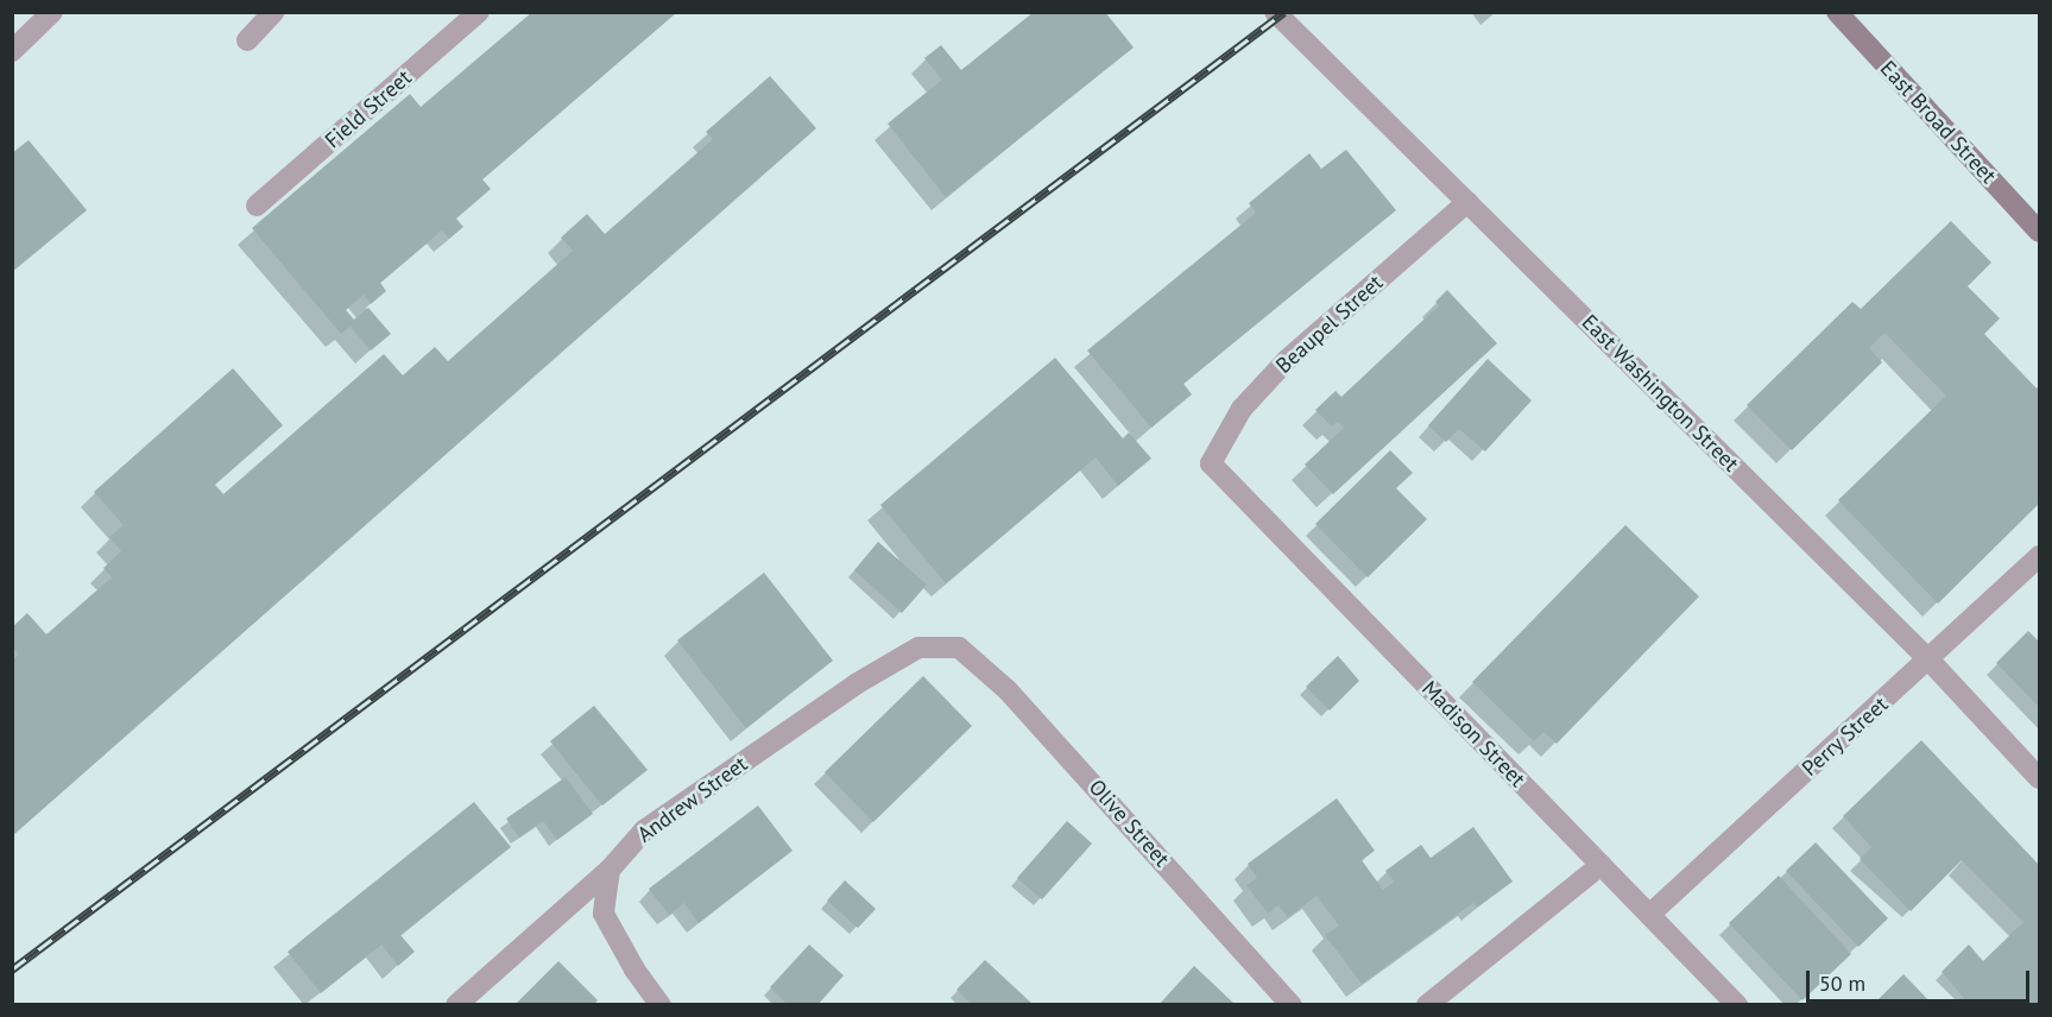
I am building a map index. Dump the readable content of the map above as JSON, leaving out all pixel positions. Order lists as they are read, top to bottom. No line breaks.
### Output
{"streets":{"street":["Field Street","East Broad Street","Beaupel Street","East Washington Street","Madison Street","Perry Street","Andrew Street","Olive Street"]},"crossings":[["Beaupel Street","East Washington Street"],["Beaupel Street","Madison Street"],["East Washington Street","Perry Street"],["Madison Street","Perry Street"],["Andrew Street","Olive Street"]],"scale_bar":"50 m"}
